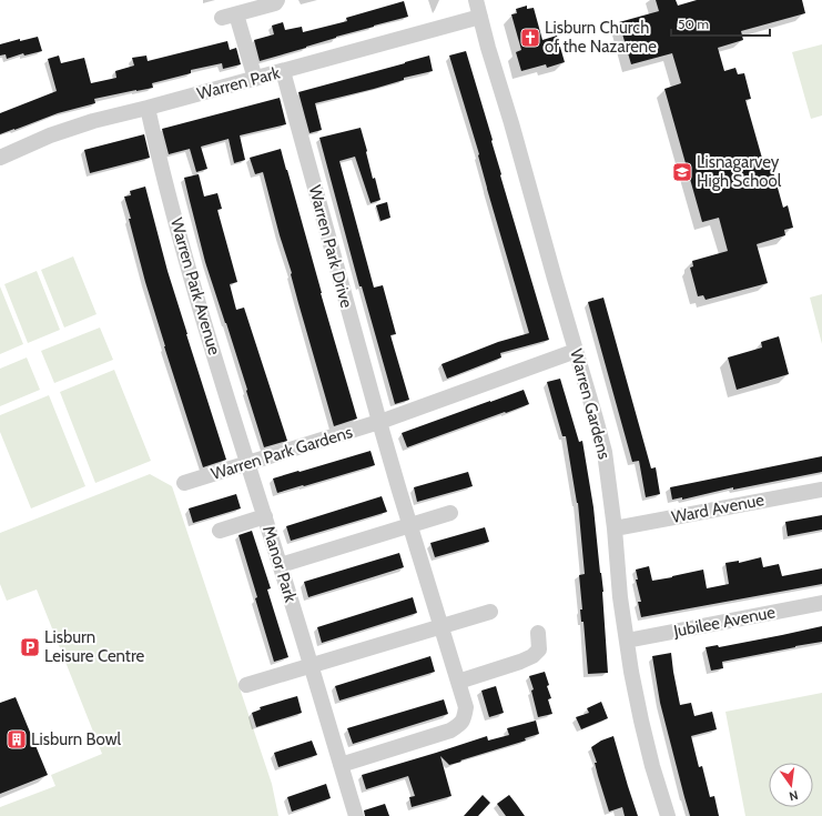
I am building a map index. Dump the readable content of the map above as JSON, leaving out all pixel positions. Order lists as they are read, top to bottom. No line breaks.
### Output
{"streets":{"street":["Warren Park","Warren Park Drive","Warren Park Avenue","Warren Gardens","Warren Park Gardens","Ward Avenue","Manor Park","Jubilee Avenue"]},"crossings":[["Warren Park","Warren Park Drive"],["Warren Park","Warren Park Avenue"],["Warren Park","Warren Gardens"],["Warren Park Drive","Warren Park Gardens"],["Warren Park Drive","Manor Park"],["Warren Park Avenue","Warren Park Gardens"],["Warren Park Avenue","Manor Park"],["Warren Gardens","Warren Park Gardens"],["Warren Gardens","Ward Avenue"],["Warren Gardens","Jubilee Avenue"],["Warren Park Gardens","Manor Park"]],"places":{"church":["Lisburn Church of the Nazarene"],"school or university":["Lisnagarvey High School"],"parking":["Lisburn Leisure Centre"],"building":["Lisburn Bowl"]},"scale_bar":"50 m","north":"bottom"}
